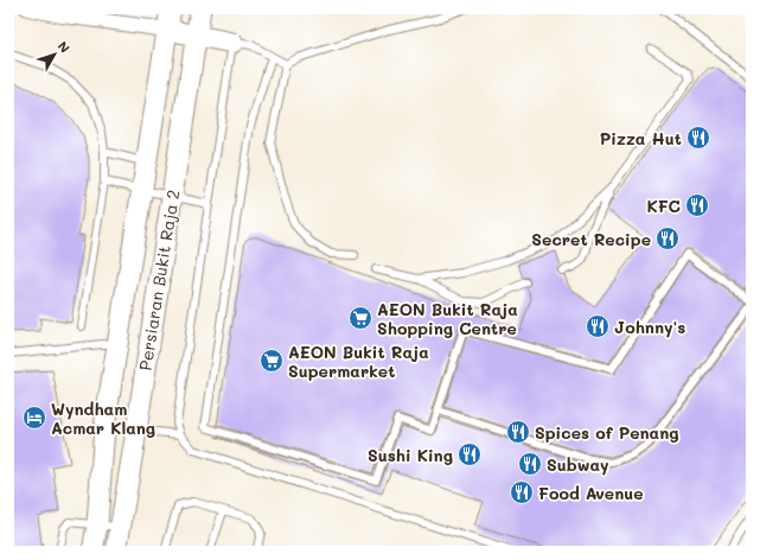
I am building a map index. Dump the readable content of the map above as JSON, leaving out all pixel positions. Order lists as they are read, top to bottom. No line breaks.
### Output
{"streets":{"street":["Persiaran Bukit Raja 2"]},"places":{"restaurant":["Pizza Hut","KFC","Secret Recipe","Johnny's","Spices of Penang","Sushi King","Subway","Food Avenue"],"supermarket":["AEON Bukit Raja Shopping Centre","AEON Bukit Raja Supermarket"],"hotel":["Wyndham Acmar Klang"]},"north":"top right"}
